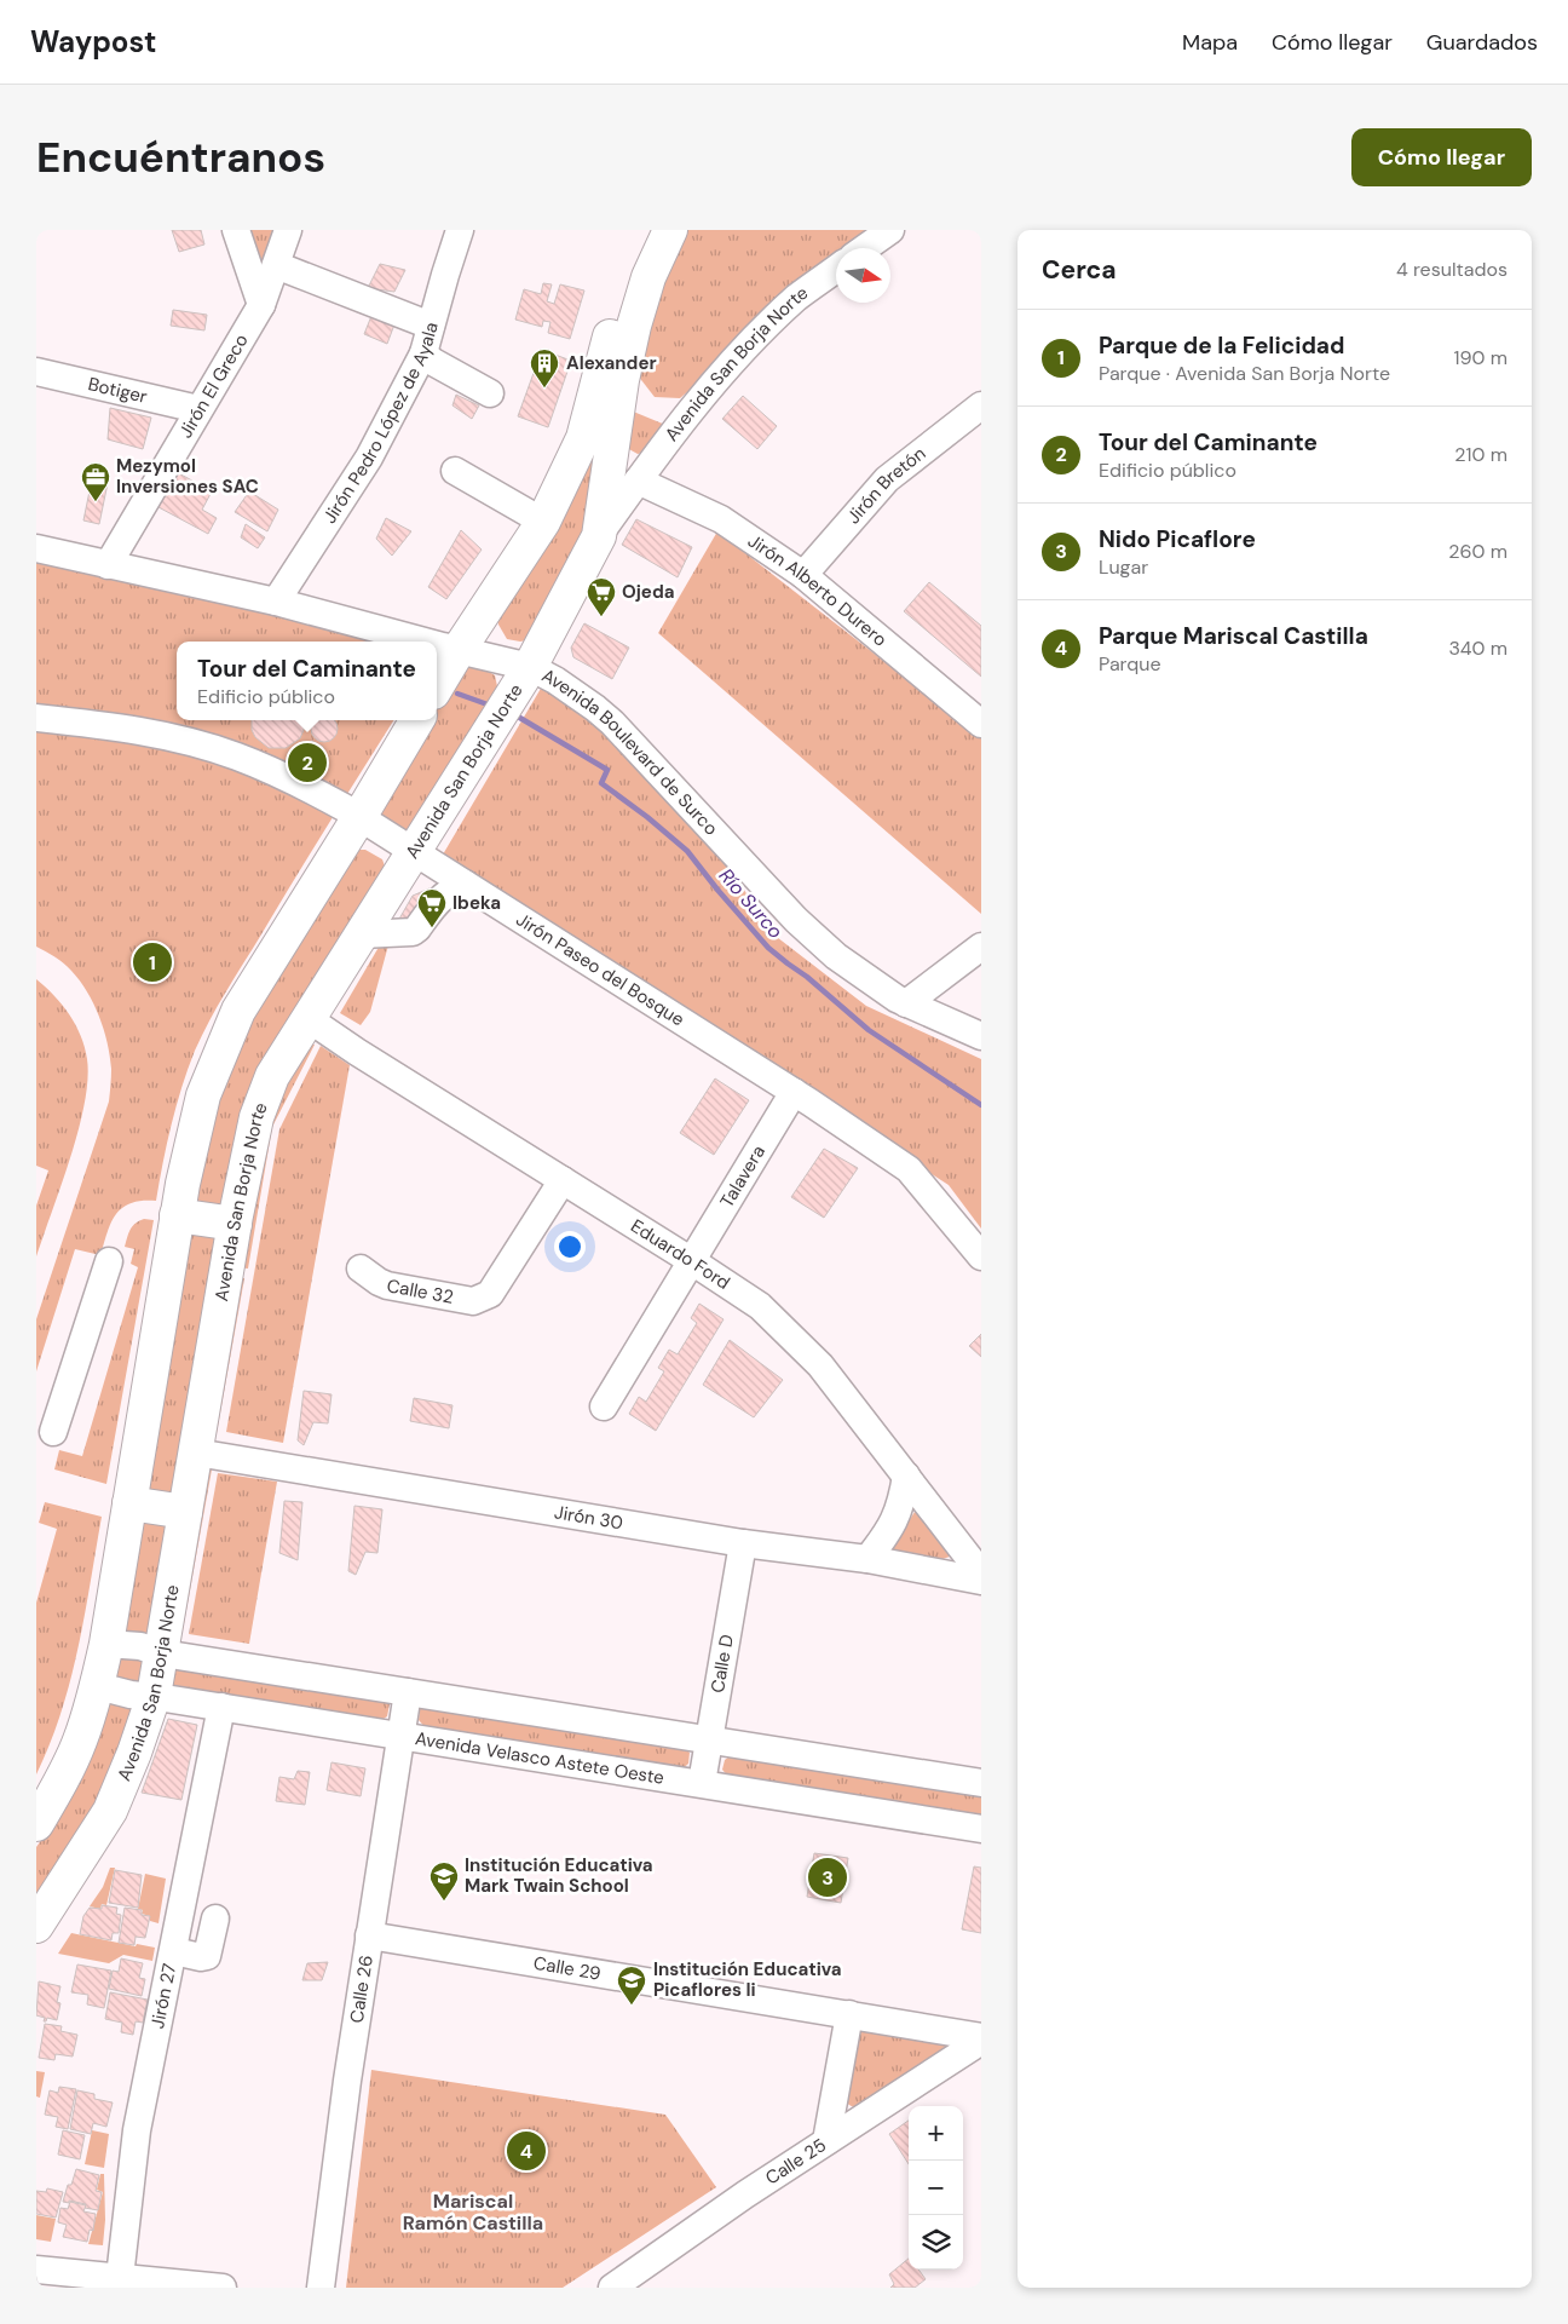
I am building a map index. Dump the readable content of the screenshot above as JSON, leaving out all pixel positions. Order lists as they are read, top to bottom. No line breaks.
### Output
{"streets":{"main road":["Avenida San Borja Norte"],"street":["Jirón El Greco","Botiger","Jirón Pedro López de Ayala","Jirón Bretón","Jirón Alberto Durero","Avenida Boulevard de Surco","Jirón Paseo del Bosque","Talavera","Eduardo Ford","Calle 32","Jirón 30","Calle D","Avenida Velasco Astete Oeste","Calle 29","Calle 26","Jirón 27","Calle 25"]},"crossings":[["Avenida San Borja Norte","Jirón Alberto Durero"],["Avenida San Borja Norte","Avenida Boulevard de Surco"],["Avenida San Borja Norte","Jirón Paseo del Bosque"],["Avenida San Borja Norte","Eduardo Ford"],["Avenida San Borja Norte","Jirón 30"],["Avenida San Borja Norte","Avenida Velasco Astete Oeste"],["Jirón El Greco","Botiger"],["Jirón El Greco","Avenida Boulevard de Surco"],["Jirón Pedro López de Ayala","Avenida Boulevard de Surco"],["Jirón Bretón","Jirón Alberto Durero"],["Jirón Paseo del Bosque","Talavera"],["Talavera","Eduardo Ford"],["Eduardo Ford","Calle 32"],["Jirón 30","Calle D"],["Calle D","Avenida Velasco Astete Oeste"],["Avenida Velasco Astete Oeste","Calle 26"],["Avenida Velasco Astete Oeste","Jirón 27"],["Calle 29","Calle 26"],["Calle 29","Calle 25"]],"districts":["Mariscal Ramón Castilla"],"water":["Río Surco"],"places":{"building":["Alexander"],"office":["Mezymol Inversiones SAC"],"supermarket":["Ojeda","Ibeka"],"school or university":["Institución Educativa Mark Twain School","Institución Educativa Picaflores Ii"]},"north":"right","page":{"header":"Waypost","nav":["Mapa","Cómo llegar","Guardados"],"buttons":"Cómo llegar","title":"Encuéntranos","heading":["Cerca","4 resultados"],"list":[{"mark":"1","name":"Parque de la Felicidad","note":"Parque · Avenida San Borja Norte","value":"190 m"},{"mark":"2","name":"Tour del Caminante","note":"Edificio público","value":"210 m"},{"mark":"3","name":"Nido Picaflore","note":"Lugar","value":"260 m"},{"mark":"4","name":"Parque Mariscal Castilla","note":"Parque","value":"340 m"}],"popup":["Tour del Caminante","Edificio público"],"pins":["2","1","3","4"],"map_buttons":["+","−"]}}
